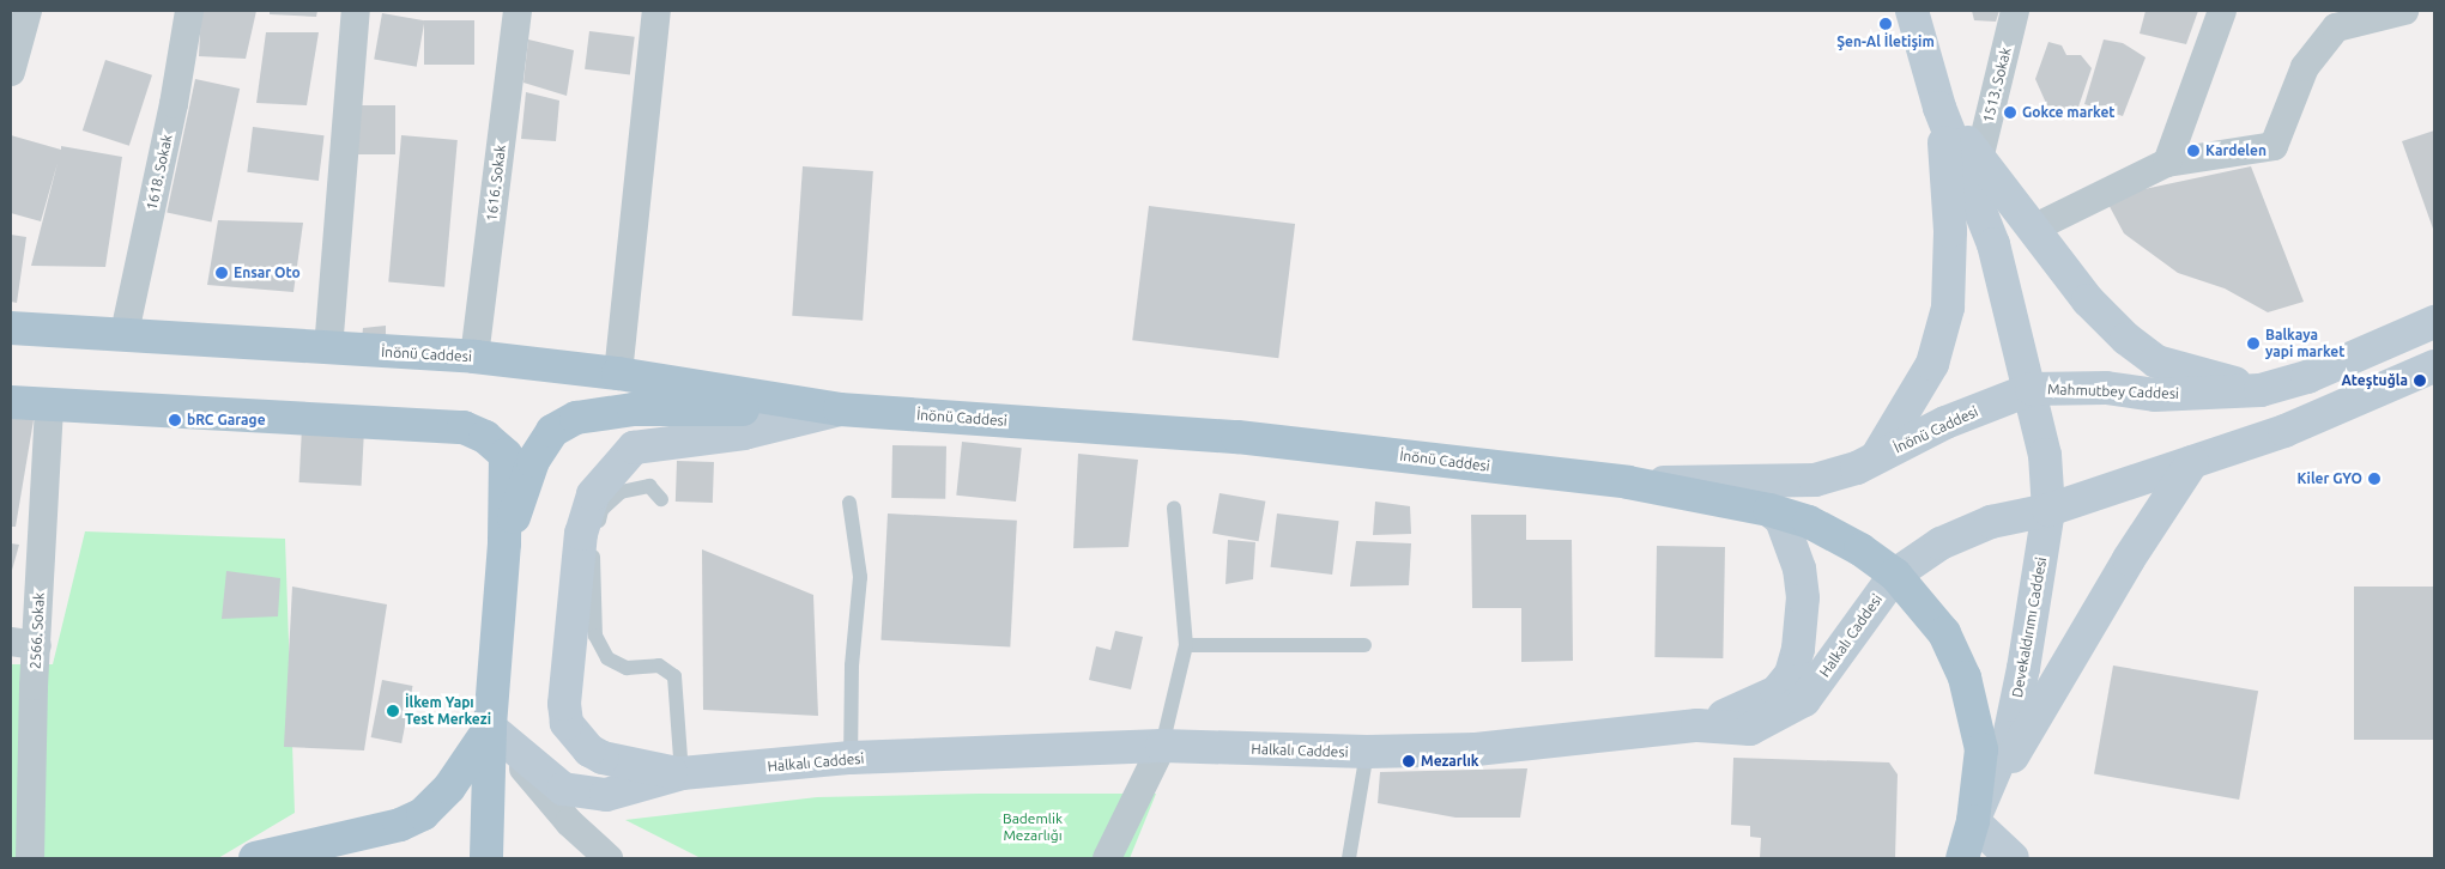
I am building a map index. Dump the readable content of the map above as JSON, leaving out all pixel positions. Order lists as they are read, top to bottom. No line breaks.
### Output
{"streets":{"main road":["İnönü Caddesi","Mahmutbey Caddesi","Devekaldırımı Caddesi","Halkalı Caddesi"],"street":["1513. Sokak","1618. Sokak","1616. Sokak","2566. Sokak"]},"crossings":[["1618. Sokak","İnönü Caddesi"],["1616. Sokak","İnönü Caddesi"],["İnönü Caddesi","Mahmutbey Caddesi"],["İnönü Caddesi","Devekaldırımı Caddesi"],["İnönü Caddesi","Halkalı Caddesi"],["Mahmutbey Caddesi","Devekaldırımı Caddesi"],["Devekaldırımı Caddesi","Halkalı Caddesi"]],"parks":["Bademlik Mezarlığı"],"places":["Şen-Al İletişim","Gokce market","Kardelen","Ensar Oto","Balkaya yapi market","Ateştuğla","bRC Garage","Kiler GYO","İlkem Yapı Test Merkezi","Mezarlık"]}
